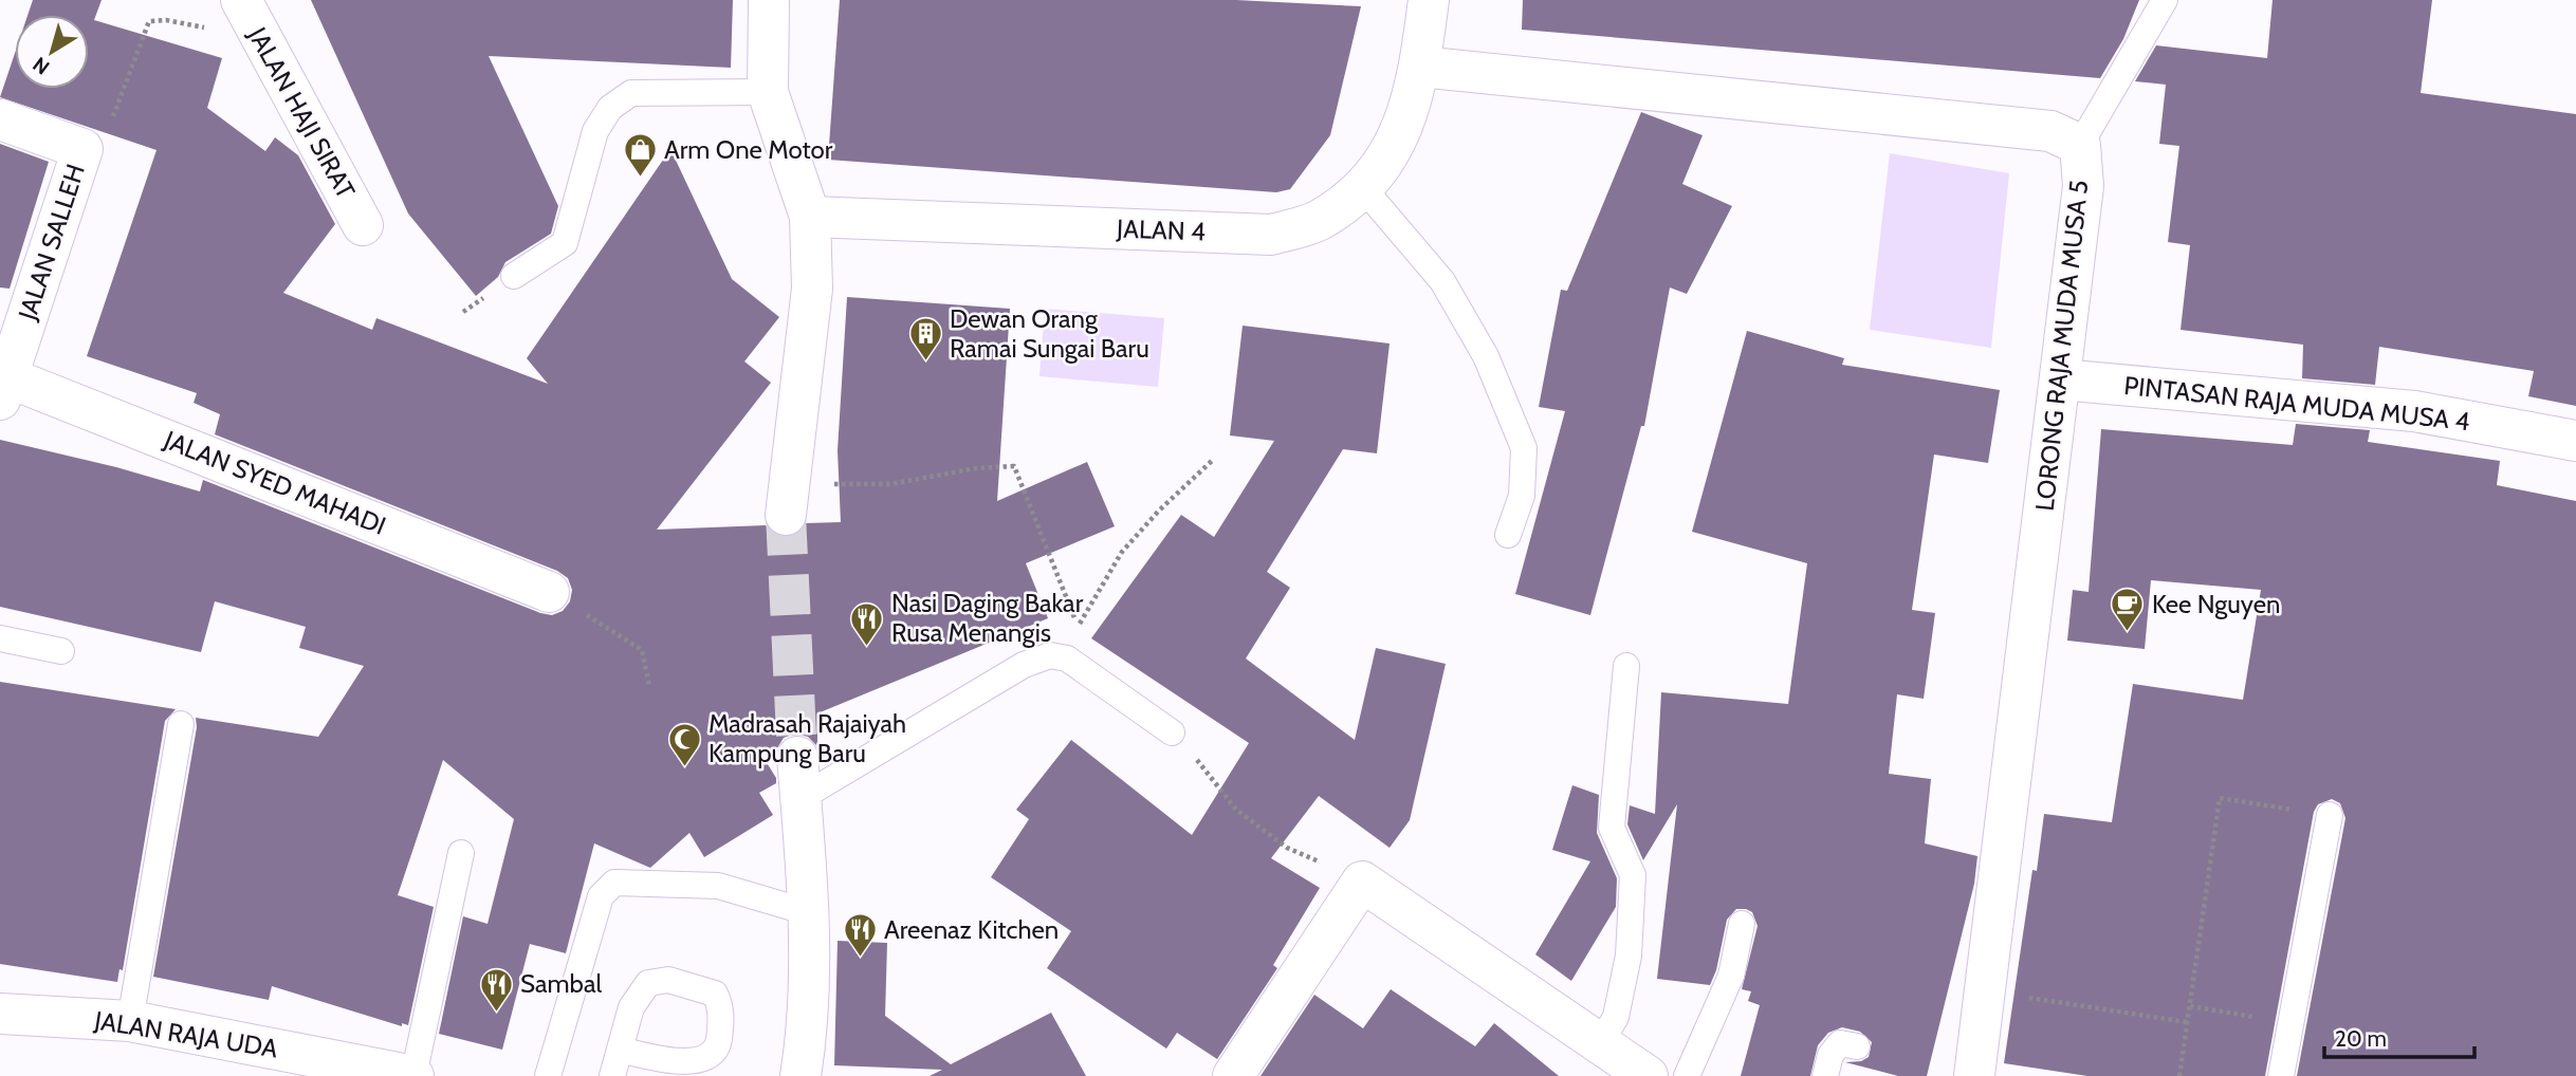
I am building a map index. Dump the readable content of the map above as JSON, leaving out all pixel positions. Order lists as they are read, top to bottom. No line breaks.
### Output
{"streets":{"street":["JALAN HAJI SIRAT","JALAN 4","JALAN SALLEH","LORONG RAJA MUDA MUSA 5","PINTASAN RAJA MUDA MUSA 4","JALAN SYED MAHADI","JALAN RAJA UDA"]},"crossings":[["JALAN 4","LORONG RAJA MUDA MUSA 5"],["JALAN SALLEH","JALAN SYED MAHADI"],["LORONG RAJA MUDA MUSA 5","PINTASAN RAJA MUDA MUSA 4"]],"places":{"shop":["Arm One Motor"],"building":["Dewan Orang Ramai Sungai Baru"],"cafe":["Kee Nguyen"],"restaurant":["Nasi Daging Bakar Rusa Menangis","Areenaz Kitchen","Sambal"],"mosque":["Madrasah Rajaiyah Kampung Baru"]},"scale_bar":"20 m","north":"bottom left"}
